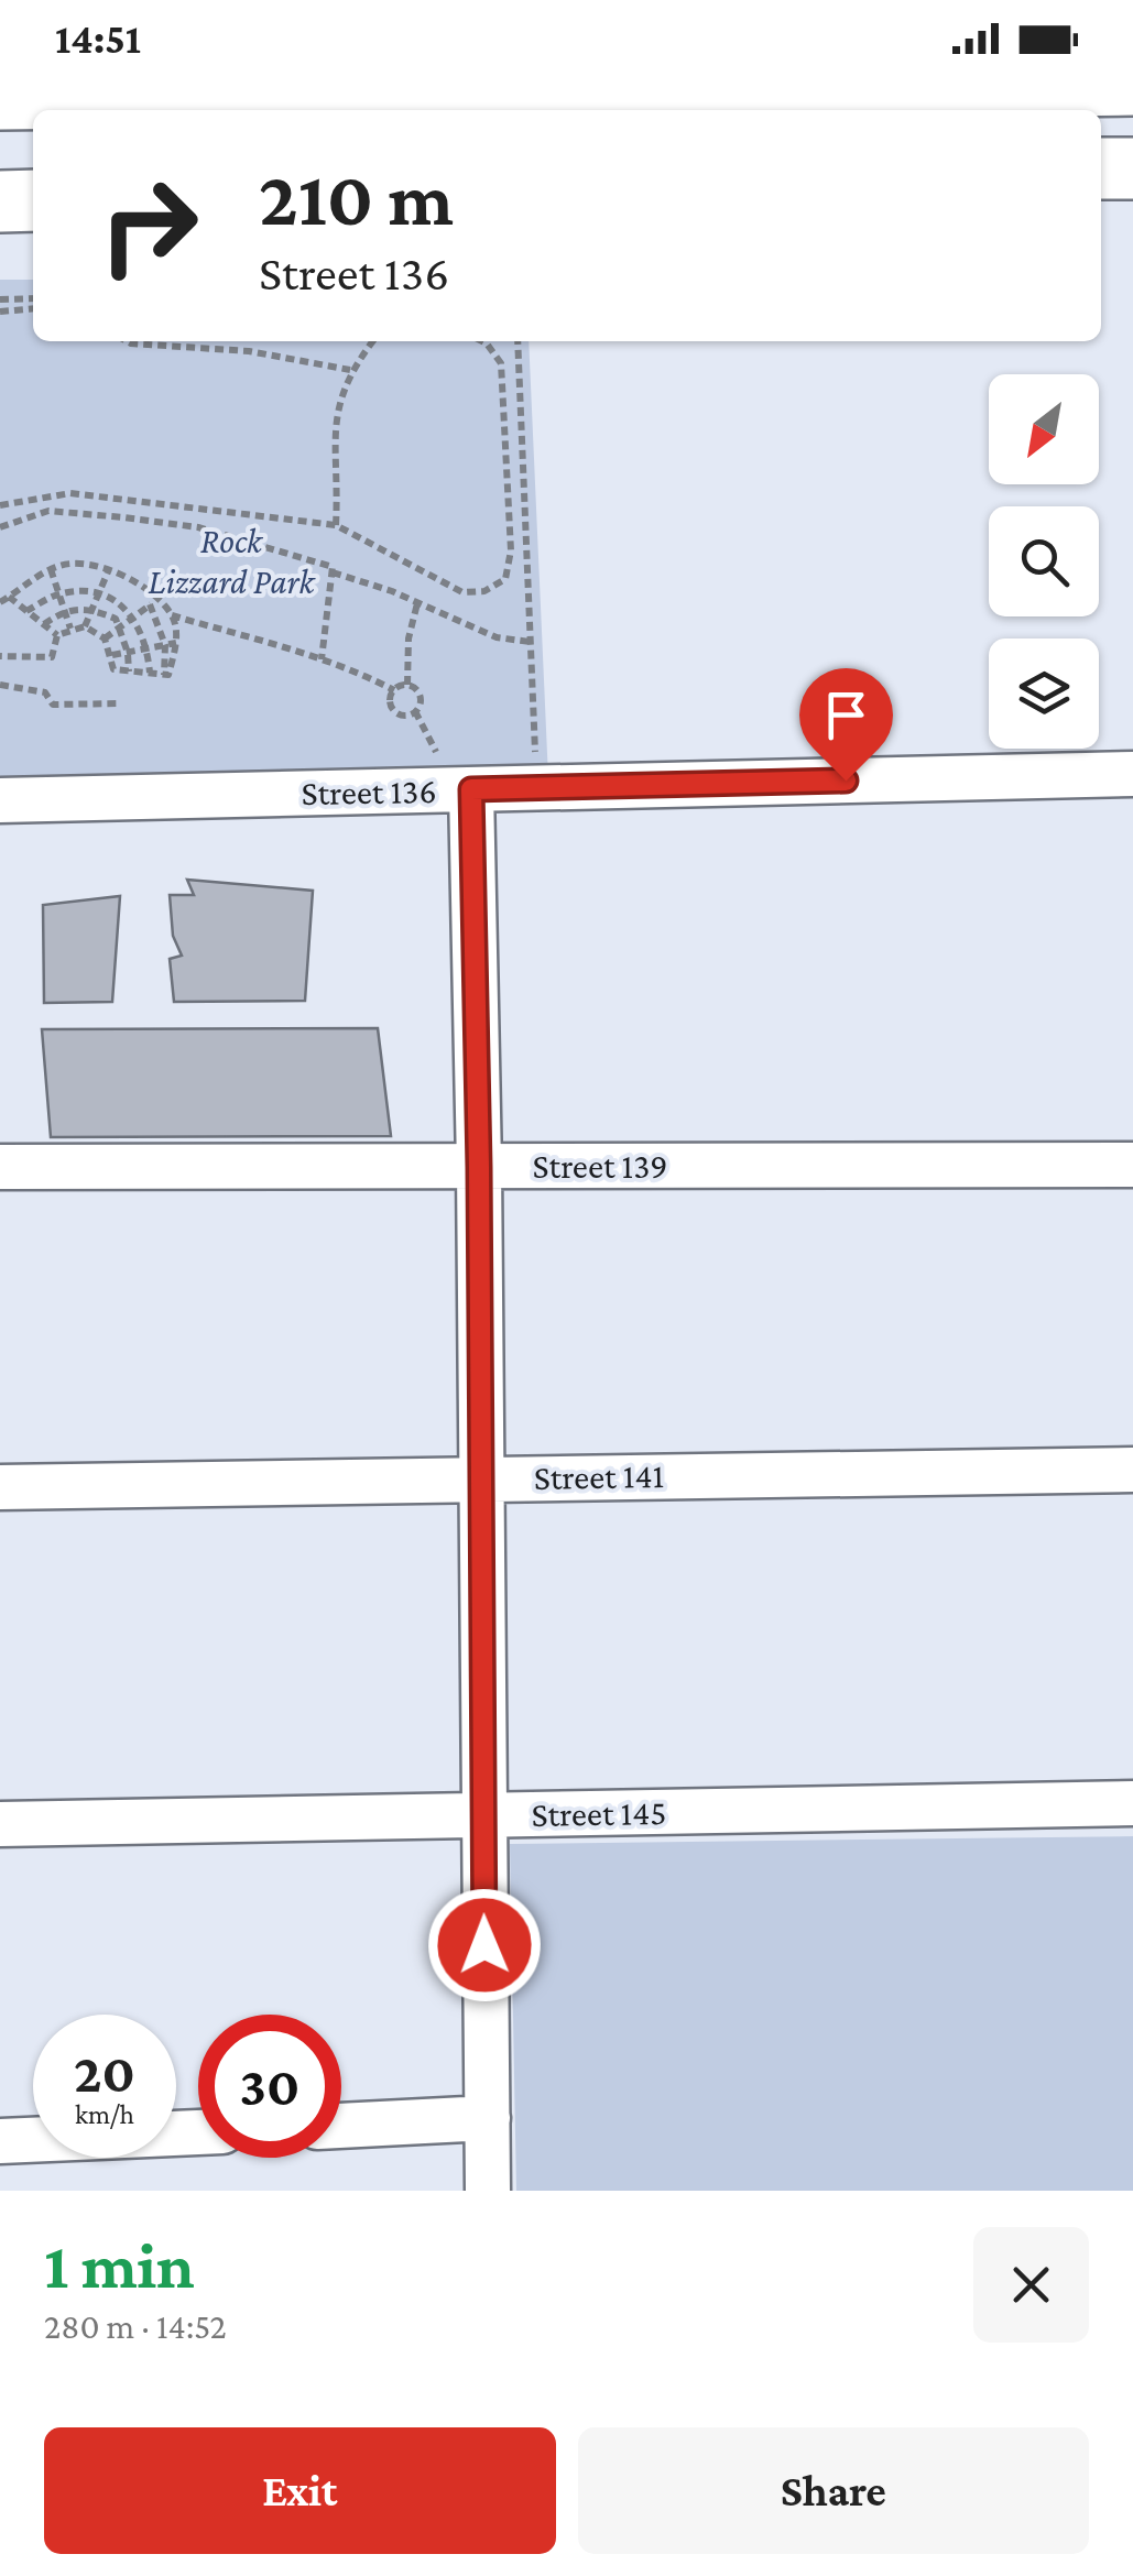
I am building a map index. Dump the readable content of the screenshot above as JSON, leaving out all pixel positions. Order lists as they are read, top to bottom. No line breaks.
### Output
{"streets":{"street":["Street 136","Street 139","Street 141","Street 145"]},"parks":["Rock Lizzard Park"],"north":"bottom left","page":{"status":"14:51","turn":["210 m","Street 136"],"speed":"20 km/h","limit":"30","heading":["1 min","280 m · 14:52"],"buttons":["Exit","Share"]}}
